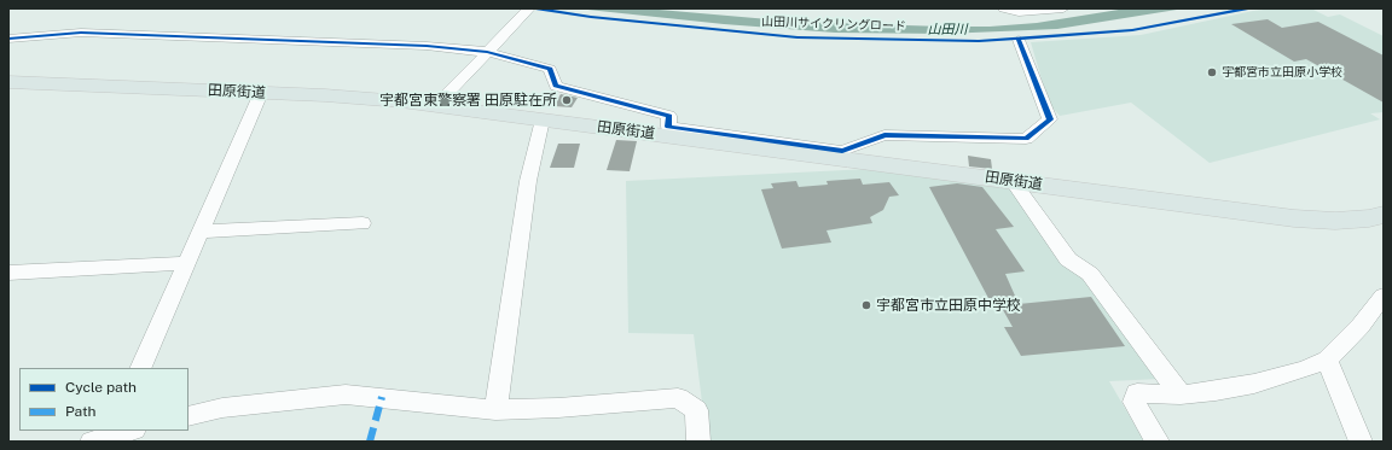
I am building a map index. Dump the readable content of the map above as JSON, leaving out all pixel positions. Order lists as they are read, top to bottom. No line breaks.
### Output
{"streets":{"main road":["田原街道"],"cycle path":["山田川サイクリングロード"]},"water":["山田川"],"places":["宇都宮市立田原小学校","宇都宮東警察署 田原駐在所","宇都宮市立田原中学校"],"legend":["Cycle path","Path"]}
